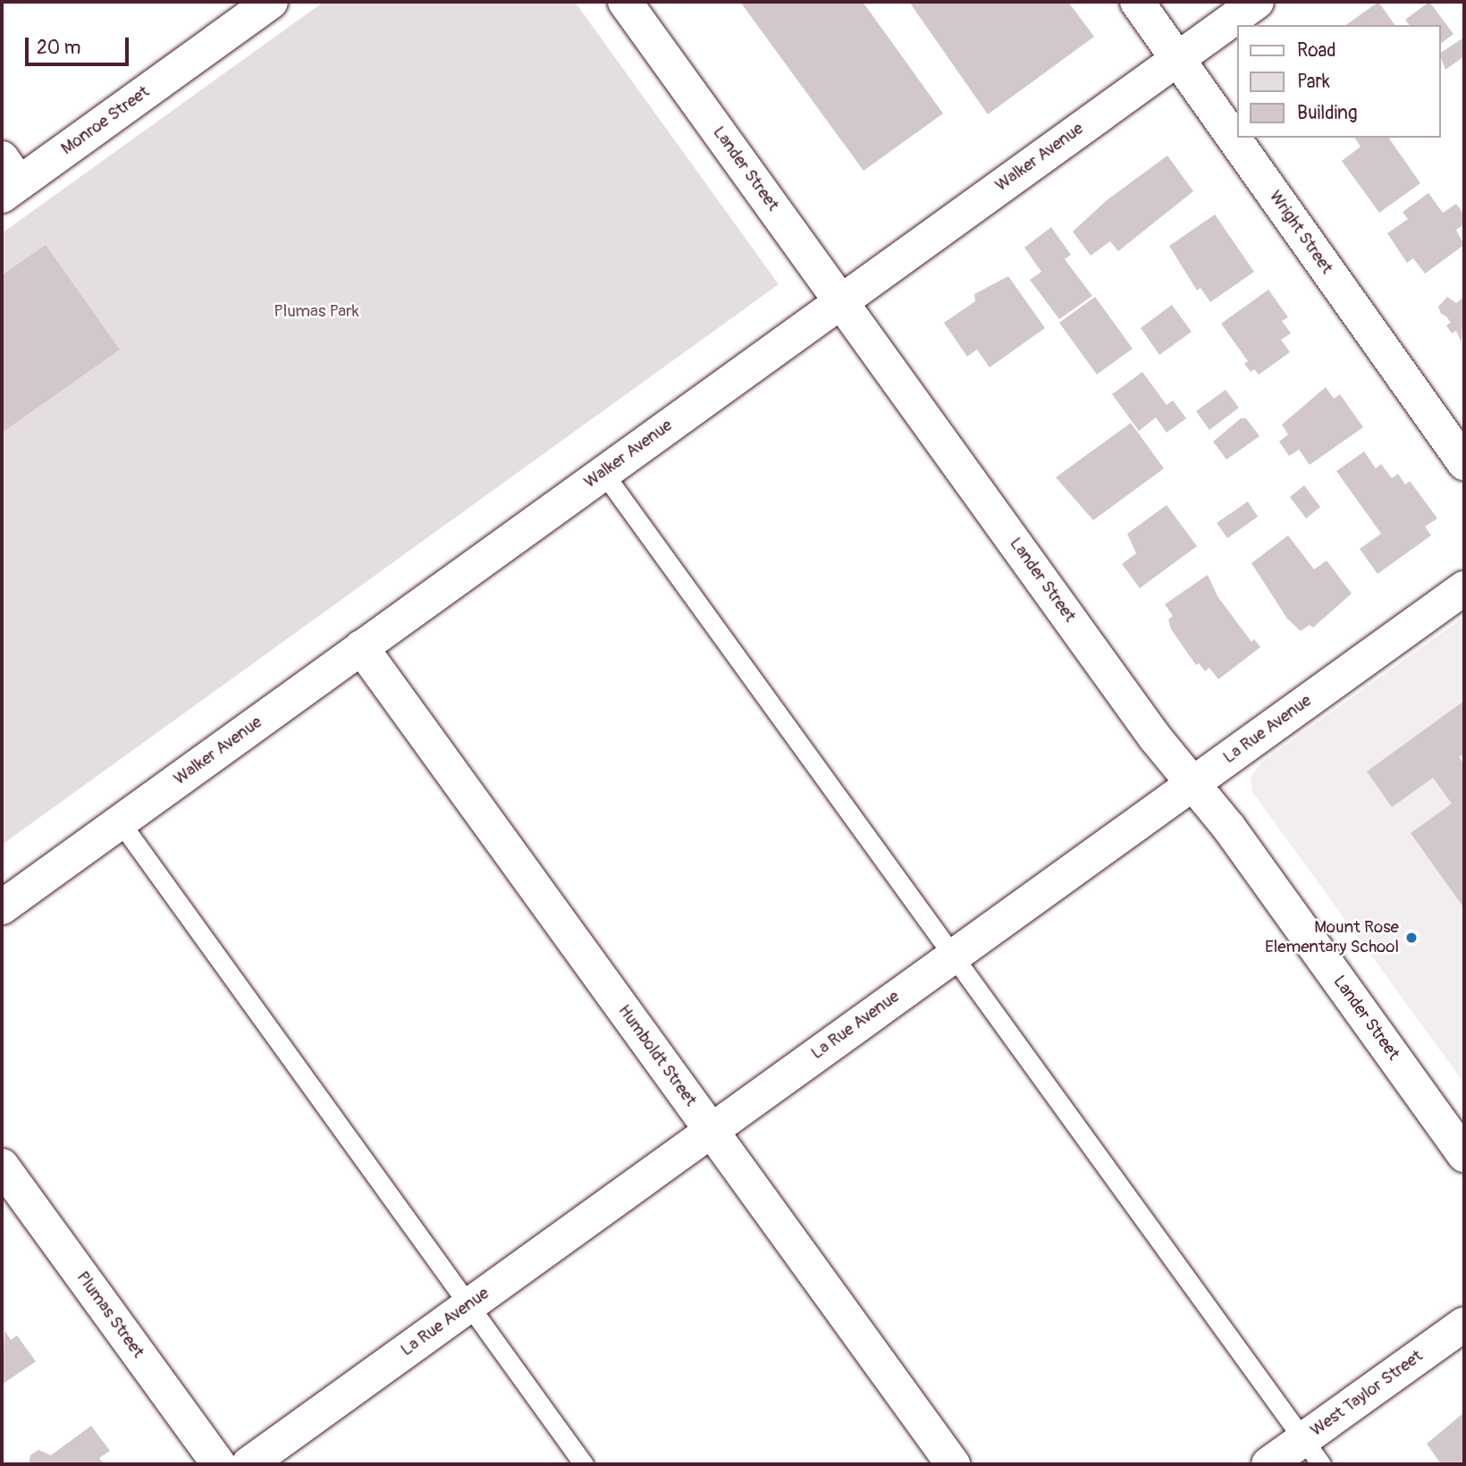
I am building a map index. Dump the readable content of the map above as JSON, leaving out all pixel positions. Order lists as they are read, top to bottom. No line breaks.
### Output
{"streets":{"street":["Monroe Street","Walker Avenue","Lander Street","Wright Street","La Rue Avenue","Humboldt Street","Plumas Street","West Taylor Street"]},"crossings":[["Walker Avenue","Lander Street"],["Walker Avenue","Wright Street"],["Walker Avenue","Humboldt Street"],["Lander Street","La Rue Avenue"],["La Rue Avenue","Humboldt Street"]],"parks":["Plumas Park"],"places":["Mount Rose Elementary School"],"legend":["Road","Park","Building"],"scale_bar":"20 m"}
